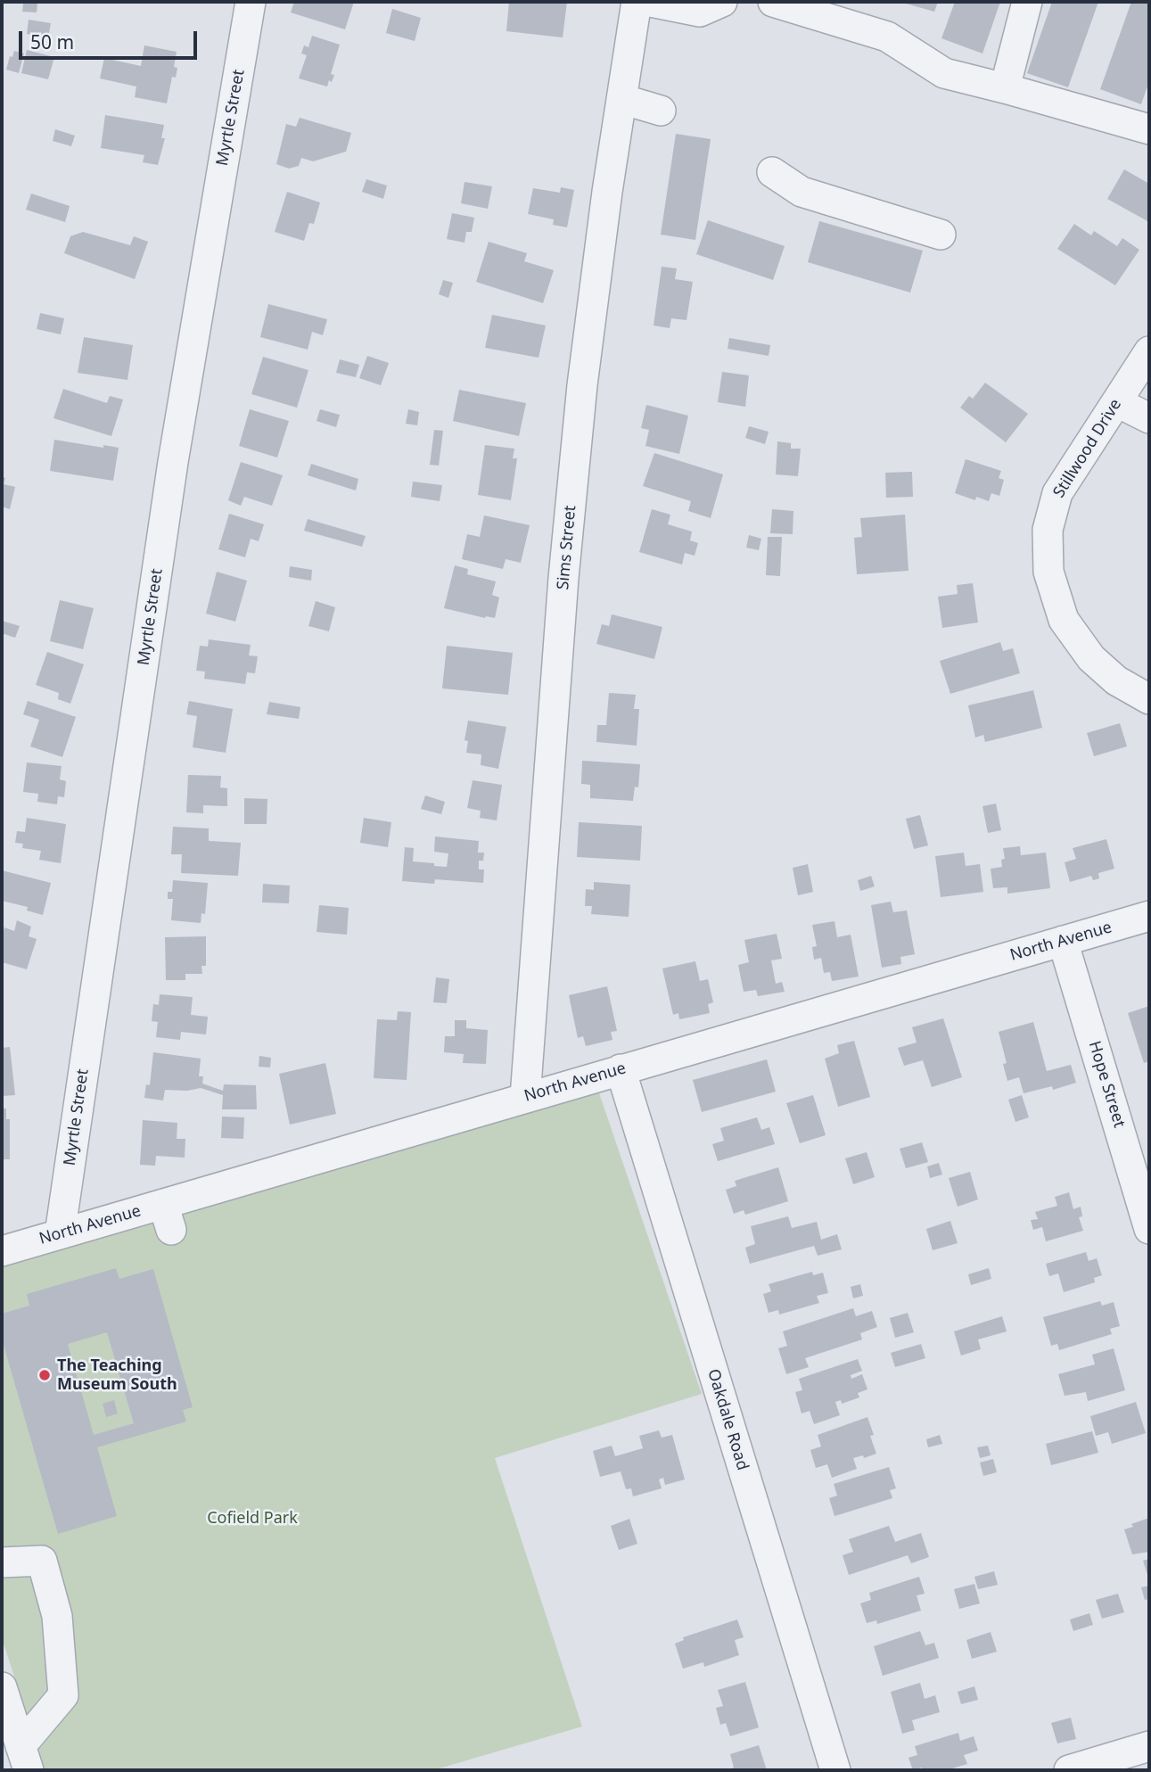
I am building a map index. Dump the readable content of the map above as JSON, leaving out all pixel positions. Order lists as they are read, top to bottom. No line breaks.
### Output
{"streets":{"street":["Myrtle Street","Stillwood Drive","Sims Street","North Avenue","Hope Street","Oakdale Road"]},"crossings":[["Myrtle Street","North Avenue"],["Sims Street","North Avenue"],["North Avenue","Hope Street"],["North Avenue","Oakdale Road"]],"parks":["Cofield Park"],"places":["The Teaching Museum South"],"scale_bar":"50 m"}
